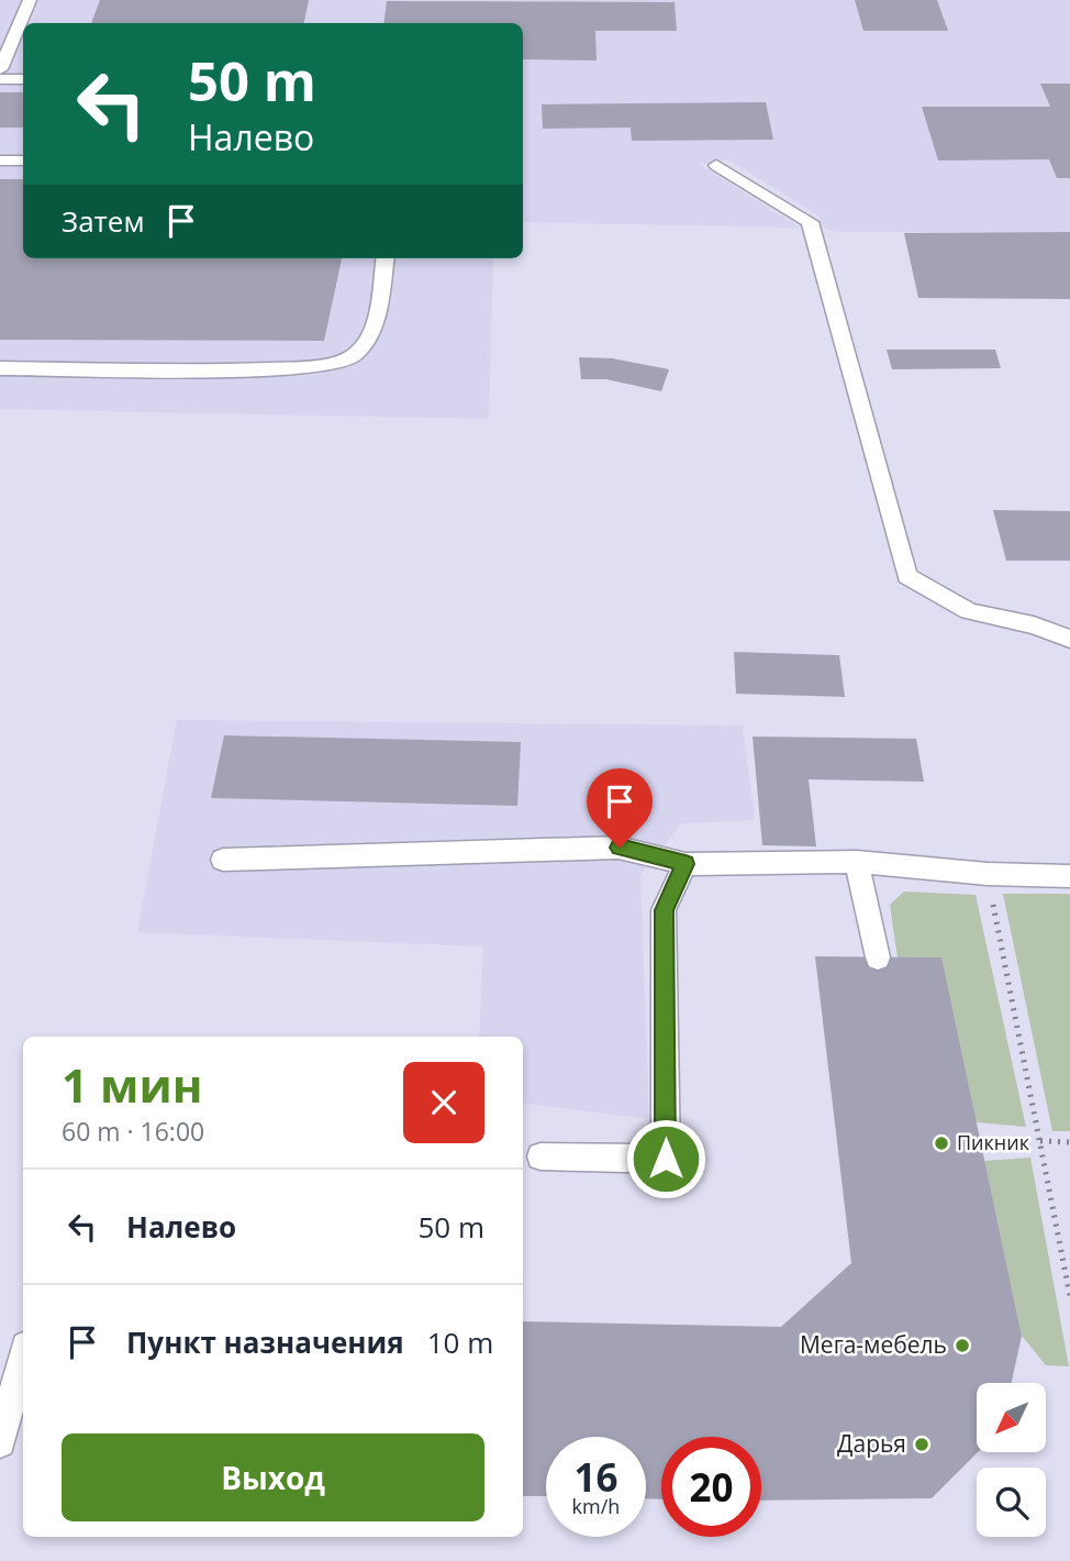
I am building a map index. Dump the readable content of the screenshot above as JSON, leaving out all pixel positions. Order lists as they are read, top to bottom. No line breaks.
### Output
{"places":["Пикник","Мега-мебель","Дарья"],"north":"bottom left","page":{"turn":["50 m","Налево"],"then":"Затем","heading":["1 мин","60 m · 16:00"],"list":[{"name":"Налево","value":"50 m"},{"name":"Пункт назначения","value":"10 m"}],"buttons":"Выход","speed":"16 km/h","limit":"20"}}
